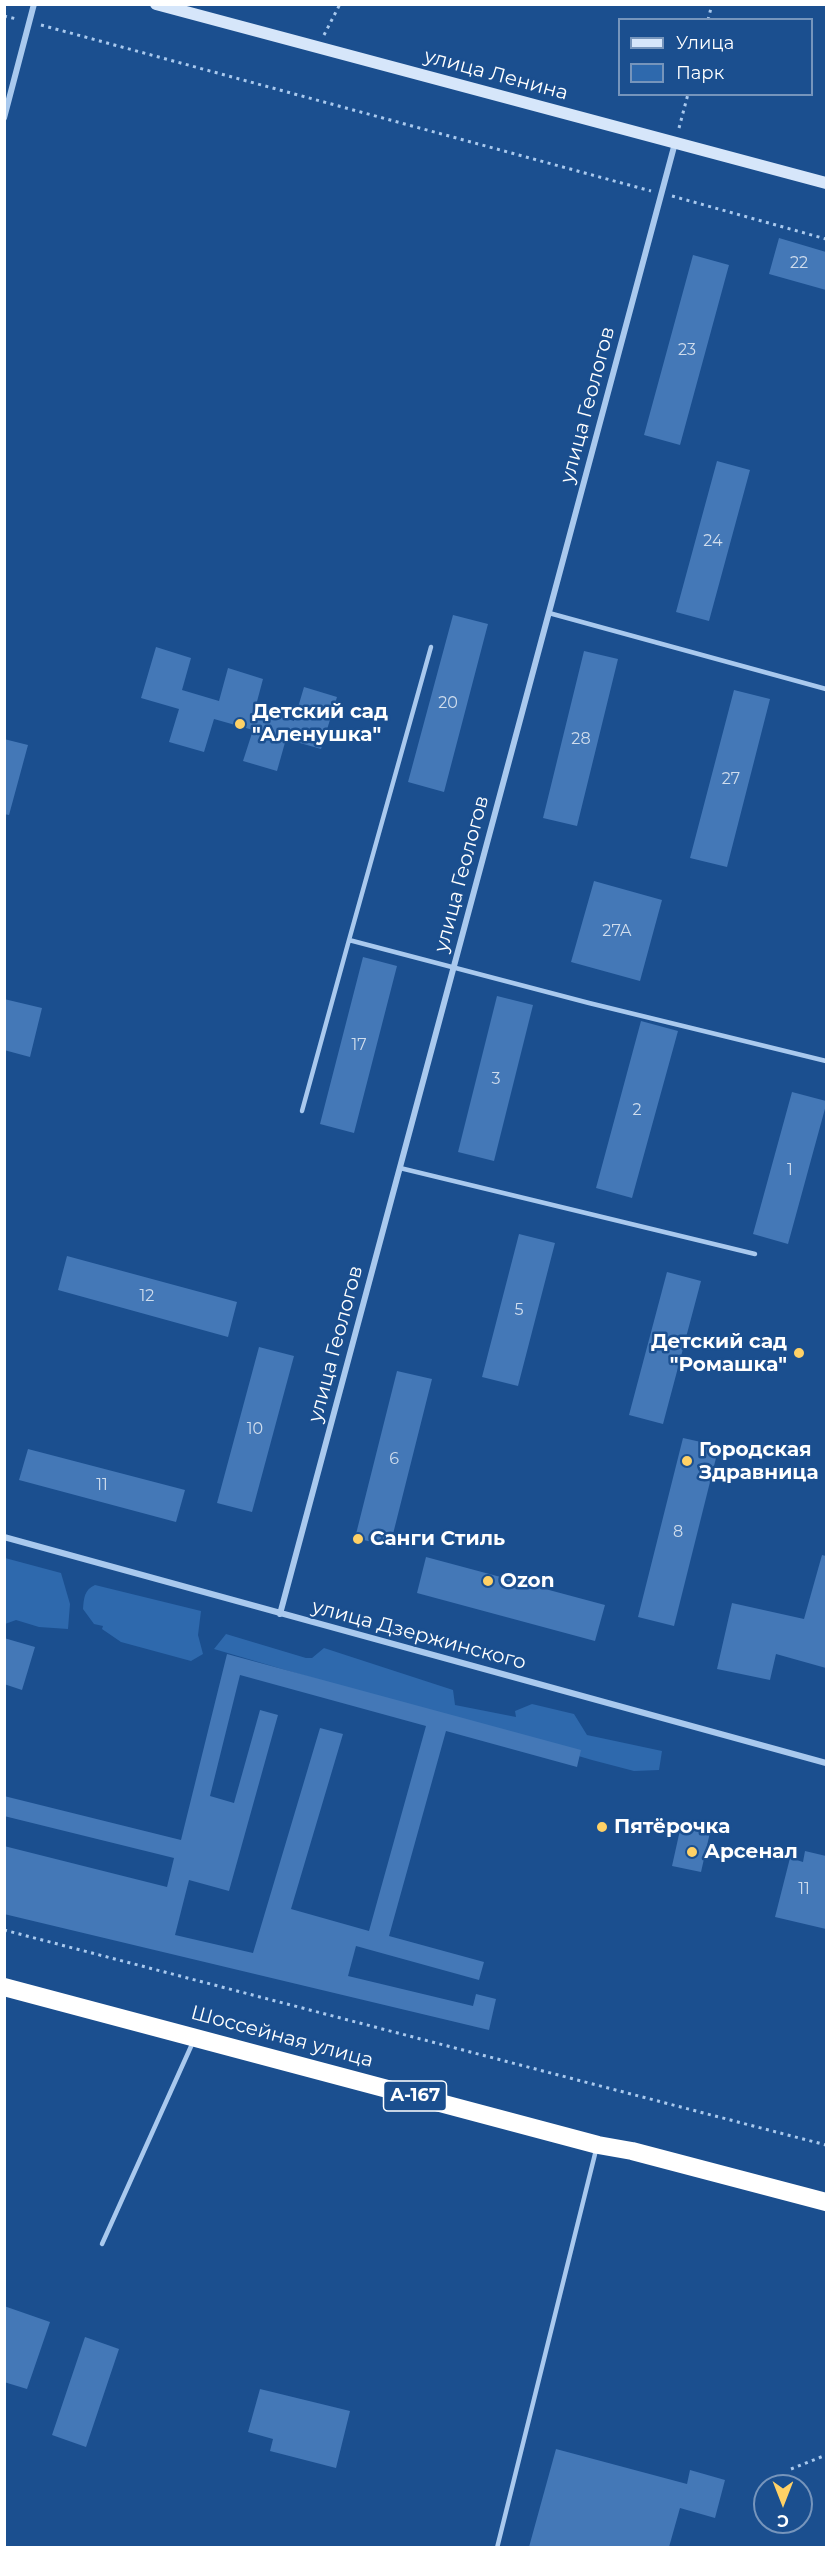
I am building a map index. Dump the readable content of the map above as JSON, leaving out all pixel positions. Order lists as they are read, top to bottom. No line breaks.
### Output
{"streets":{"highway":["Шоссейная улица","А-167"],"street":["улица Ленина","улица Геологов","улица Дзержинского"]},"crossings":[["улица Ленина","улица Геологов"],["улица Геологов","улица Дзержинского"]],"places":["Детский сад \"Аленушка\"","Детский сад \"Ромашка\"","Городская Здравница","Санги Стиль","Ozon","Пятёрочка","Арсенал"],"house_numbers":["22","23","24","20","28","27","27А","17","3","2","1","12","5","10","6","11","8","11"],"legend":["Улица","Парк"],"north":"bottom"}
